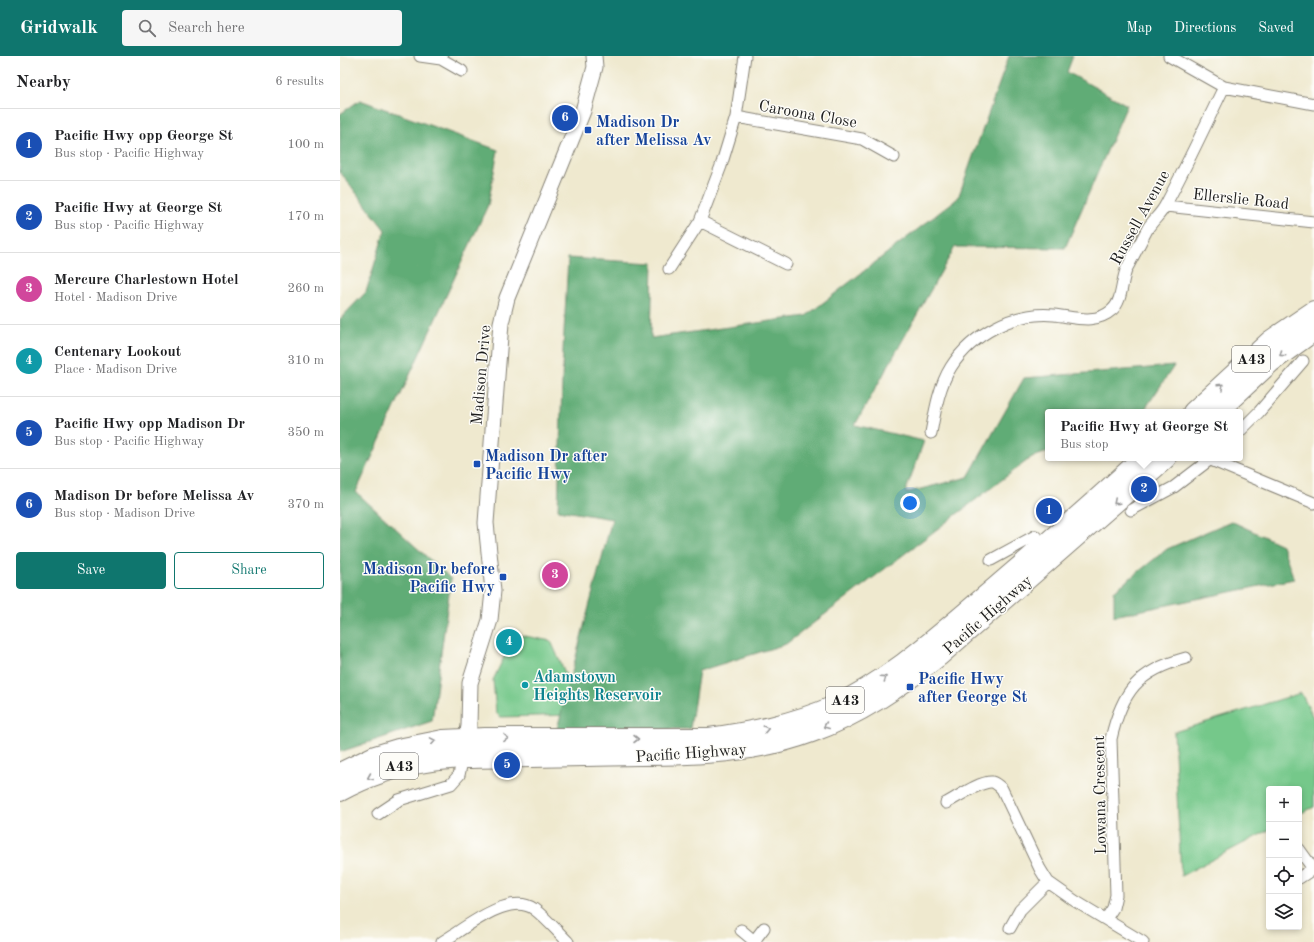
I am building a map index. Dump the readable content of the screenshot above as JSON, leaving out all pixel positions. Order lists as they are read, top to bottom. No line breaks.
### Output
{"streets":{"highway":["A43","Pacific Highway"],"main road":["Madison Drive"],"street":["Caroona Close","Ellerslie Road","Russell Avenue","Lowana Crescent"]},"crossings":[["Ellerslie Road","Russell Avenue"],["Madison Drive","Pacific Highway"]],"places":{"transit":["Madison Dr after Melissa Av","Madison Dr after Pacific Hwy","Madison Dr before Pacific Hwy","Pacific Hwy after George St"],"other":["Adamstown Heights Reservoir"]},"page":{"header":"Gridwalk","search":"Search here","nav":["Map","Directions","Saved"],"heading":["Nearby","6 results"],"pins":["6","2","1","3","4","5"],"list":[{"mark":"1","name":"Pacific Hwy opp George St","note":"Bus stop · Pacific Highway","value":"100 m"},{"mark":"2","name":"Pacific Hwy at George St","note":"Bus stop · Pacific Highway","value":"170 m"},{"mark":"3","name":"Mercure Charlestown Hotel","note":"Hotel · Madison Drive","value":"260 m"},{"mark":"4","name":"Centenary Lookout","note":"Place · Madison Drive","value":"310 m"},{"mark":"5","name":"Pacific Hwy opp Madison Dr","note":"Bus stop · Pacific Highway","value":"350 m"},{"mark":"6","name":"Madison Dr before Melissa Av","note":"Bus stop · Madison Drive","value":"370 m"}],"popup":["Pacific Hwy at George St","Bus stop"],"buttons":["Save","Share"],"map_buttons":["+","−"]}}
